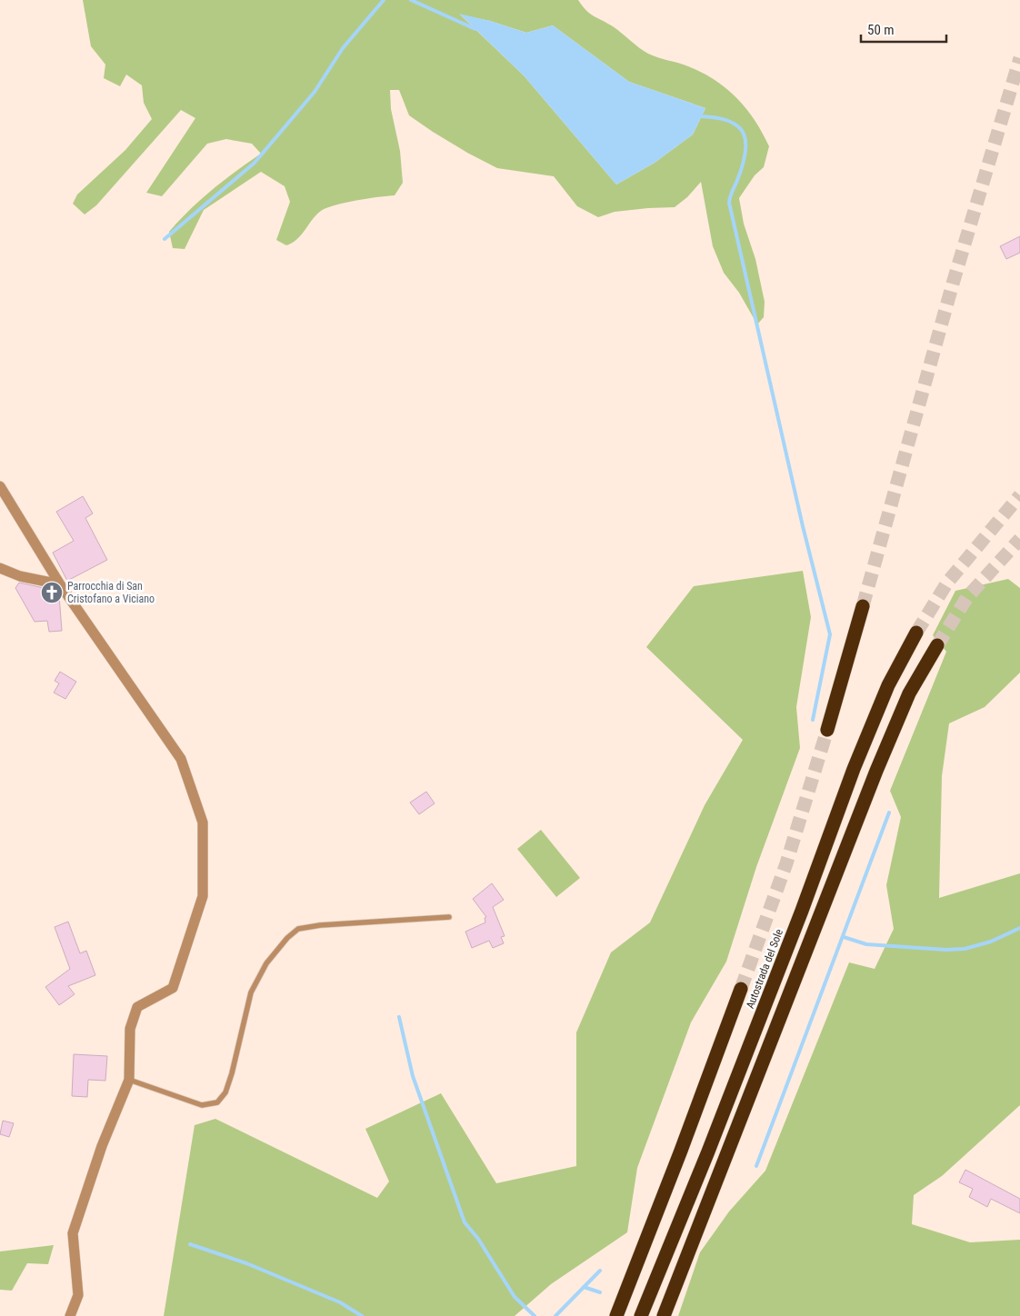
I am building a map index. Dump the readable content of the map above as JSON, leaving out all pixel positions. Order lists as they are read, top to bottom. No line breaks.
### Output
{"streets":{"highway":["Autostrada del Sole"]},"places":{"church":["Parrocchia di San Cristofano a Viciano"]},"scale_bar":"50 m"}
